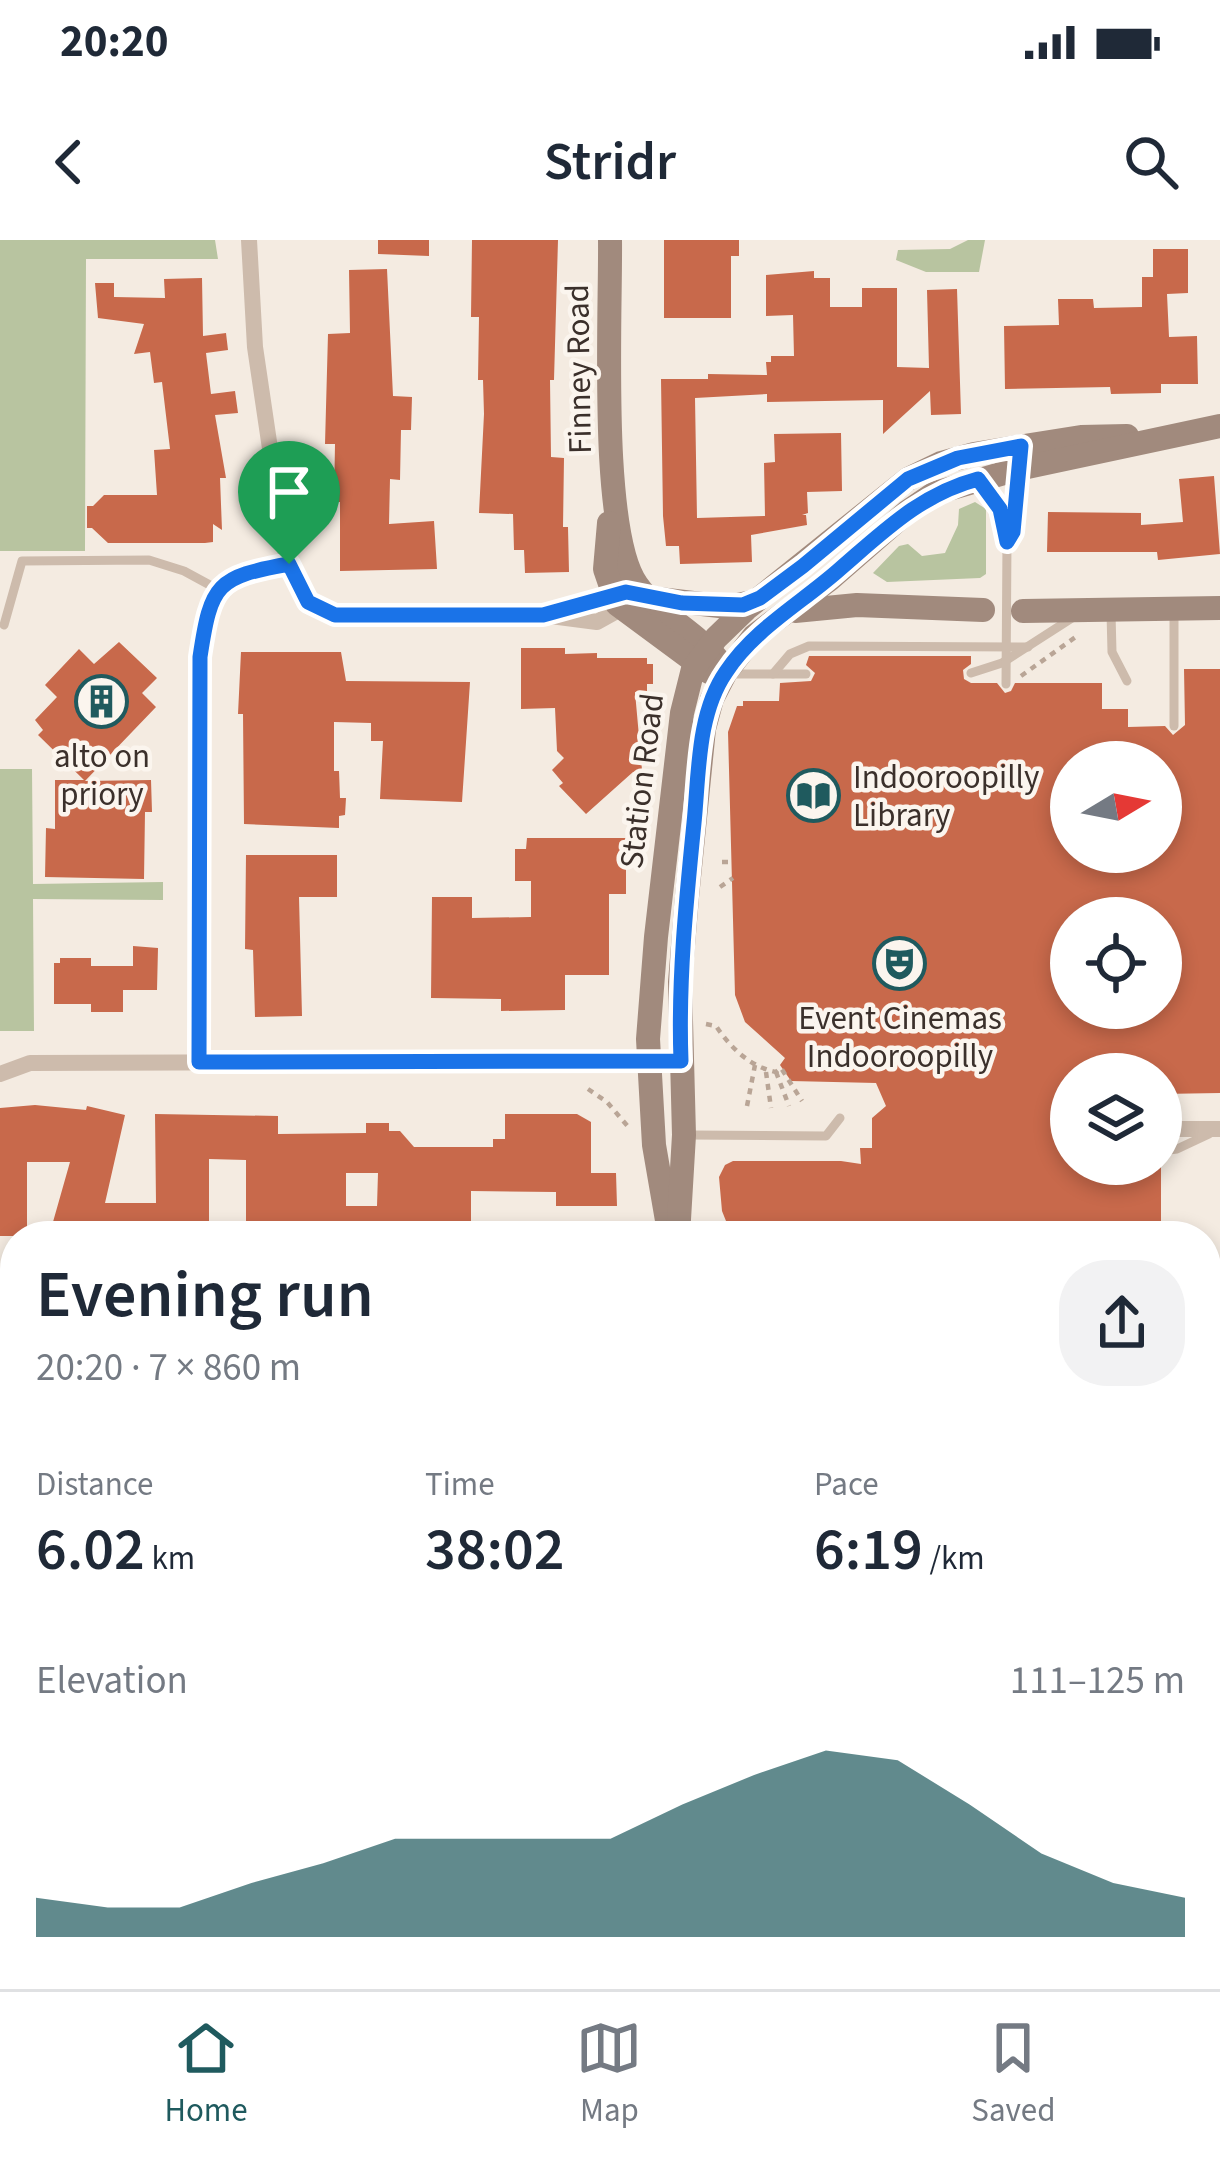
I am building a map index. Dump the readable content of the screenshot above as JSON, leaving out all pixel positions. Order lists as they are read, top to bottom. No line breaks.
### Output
{"streets":{"street":["Finney Road","Station Road"]},"places":{"building":["alto on priory"],"library":["Indooroopilly Library"],"theatre":["Event Cinemas Indooroopilly"]},"north":"right","page":{"status":"20:20","header":"Stridr","heading":["Evening run","20:20 · 7 × 860 m"],"stats":[["Distance","6.02 km"],["Time","38:02"],["Pace","6:19 /km"]],"chart":["Elevation","111–125 m"],"tabs":["Home","Map","Saved"]}}
